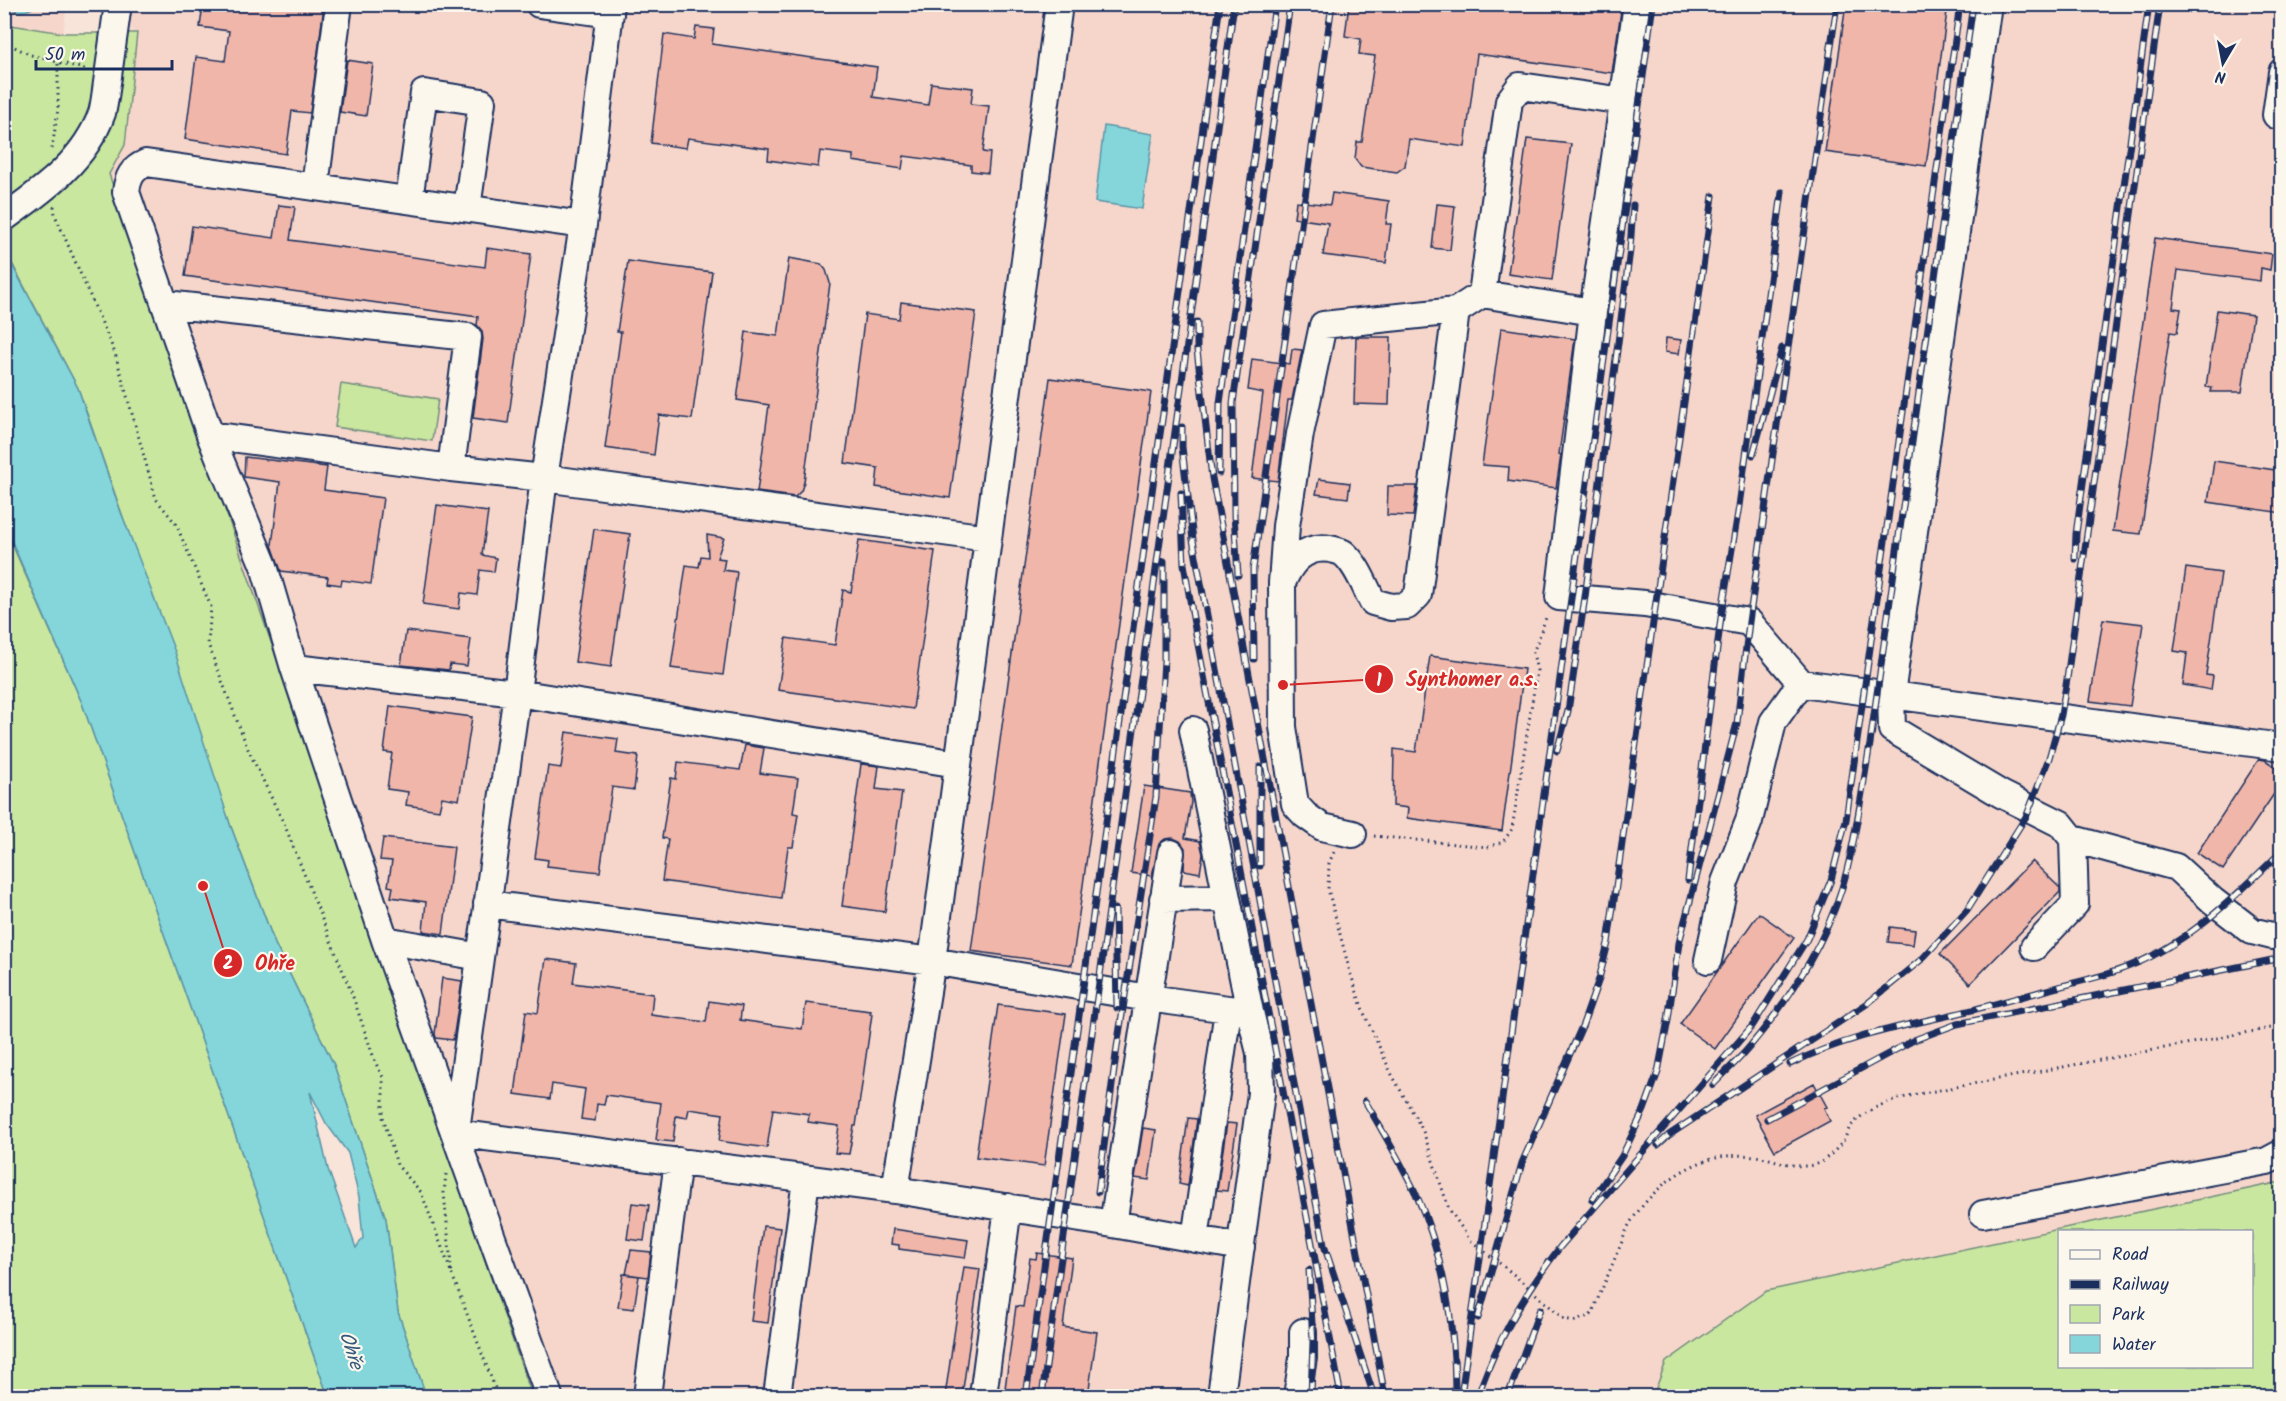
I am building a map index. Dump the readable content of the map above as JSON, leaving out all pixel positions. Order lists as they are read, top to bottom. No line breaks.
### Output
{"water":["Ohře"],"places":["Synthomer a.s.","Ohře"],"legend":["Road","Railway","Park","Water"],"scale_bar":"50 m","north":"bottom"}
